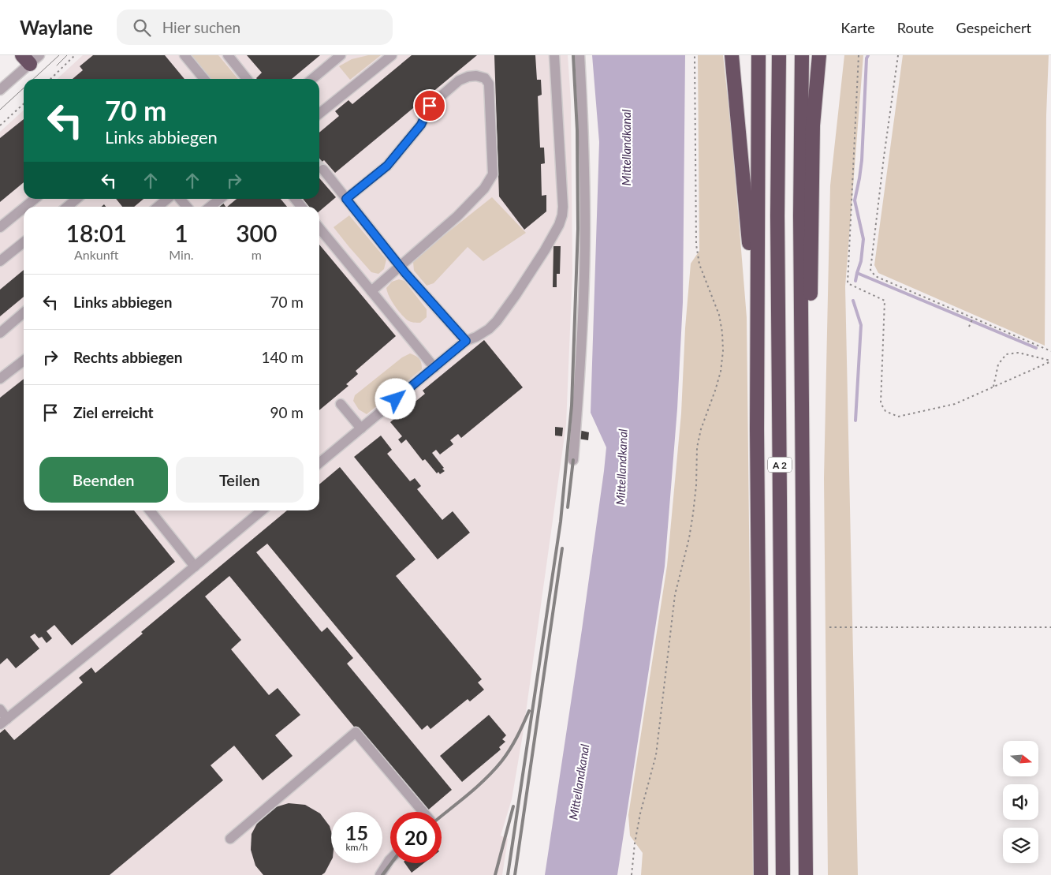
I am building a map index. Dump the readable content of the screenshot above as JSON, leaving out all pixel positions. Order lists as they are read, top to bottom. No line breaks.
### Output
{"streets":{"highway":["A 2"]},"water":["Mittellandkanal"],"north":"right","page":{"header":"Waylane","search":"Hier suchen","nav":["Karte","Route","Gespeichert"],"turn":["70 m","Links abbiegen"],"eta":["18:01","Ankunft","1","Min.","300","m"],"list":[{"name":"Links abbiegen","value":"70 m"},{"name":"Rechts abbiegen","value":"140 m"},{"name":"Ziel erreicht","value":"90 m"}],"buttons":["Beenden","Teilen"],"speed":"15 km/h","limit":"20"}}
